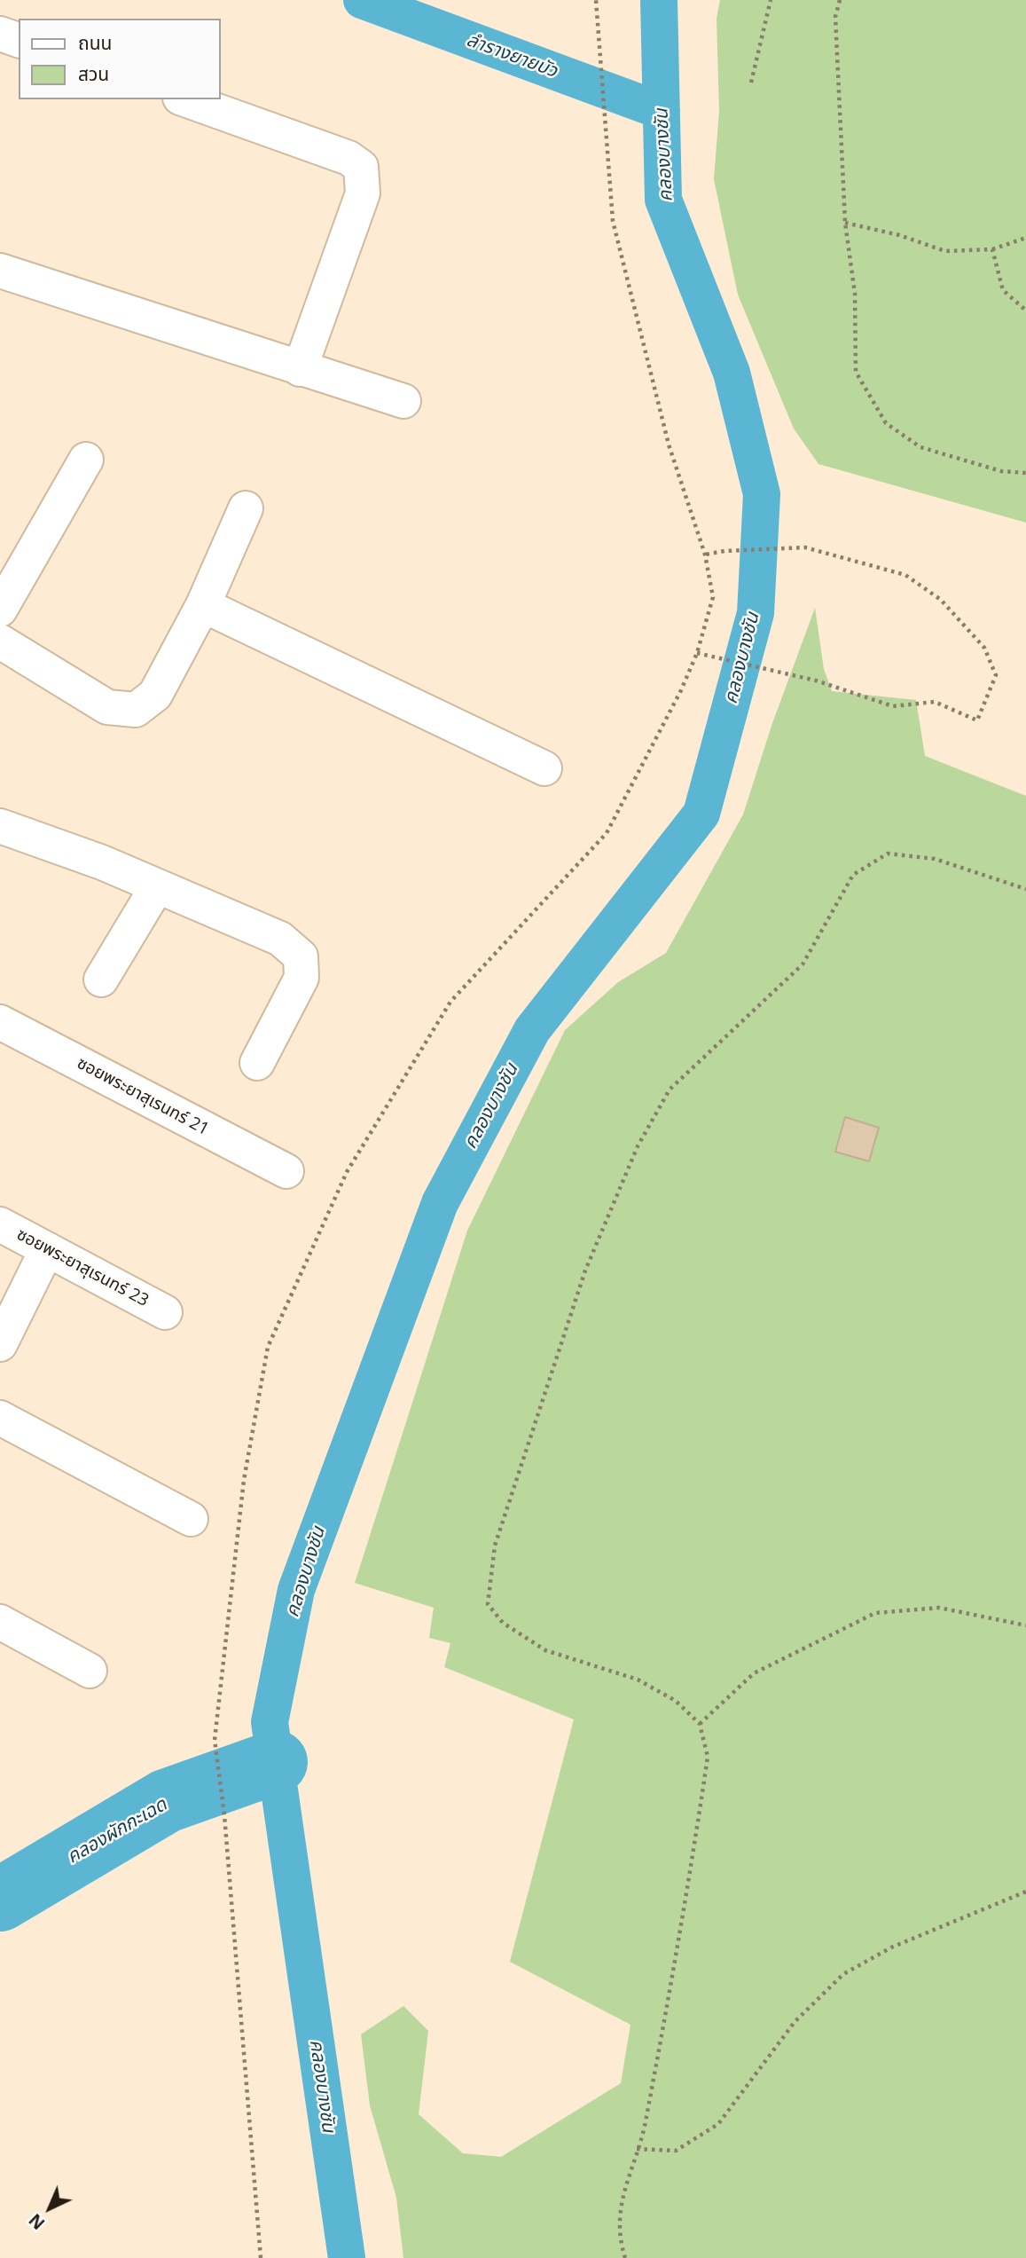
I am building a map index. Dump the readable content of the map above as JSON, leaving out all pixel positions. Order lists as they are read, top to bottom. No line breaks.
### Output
{"streets":{"street":["ซอยพระยาสุเรนทร์ 21","ซอยพระยาสุเรนทร์ 23"]},"water":["ลำรางยายบัว","คลองบางชัน","คลองผักกะเฉด"],"legend":["ถนน","สวน"],"north":"bottom left"}
